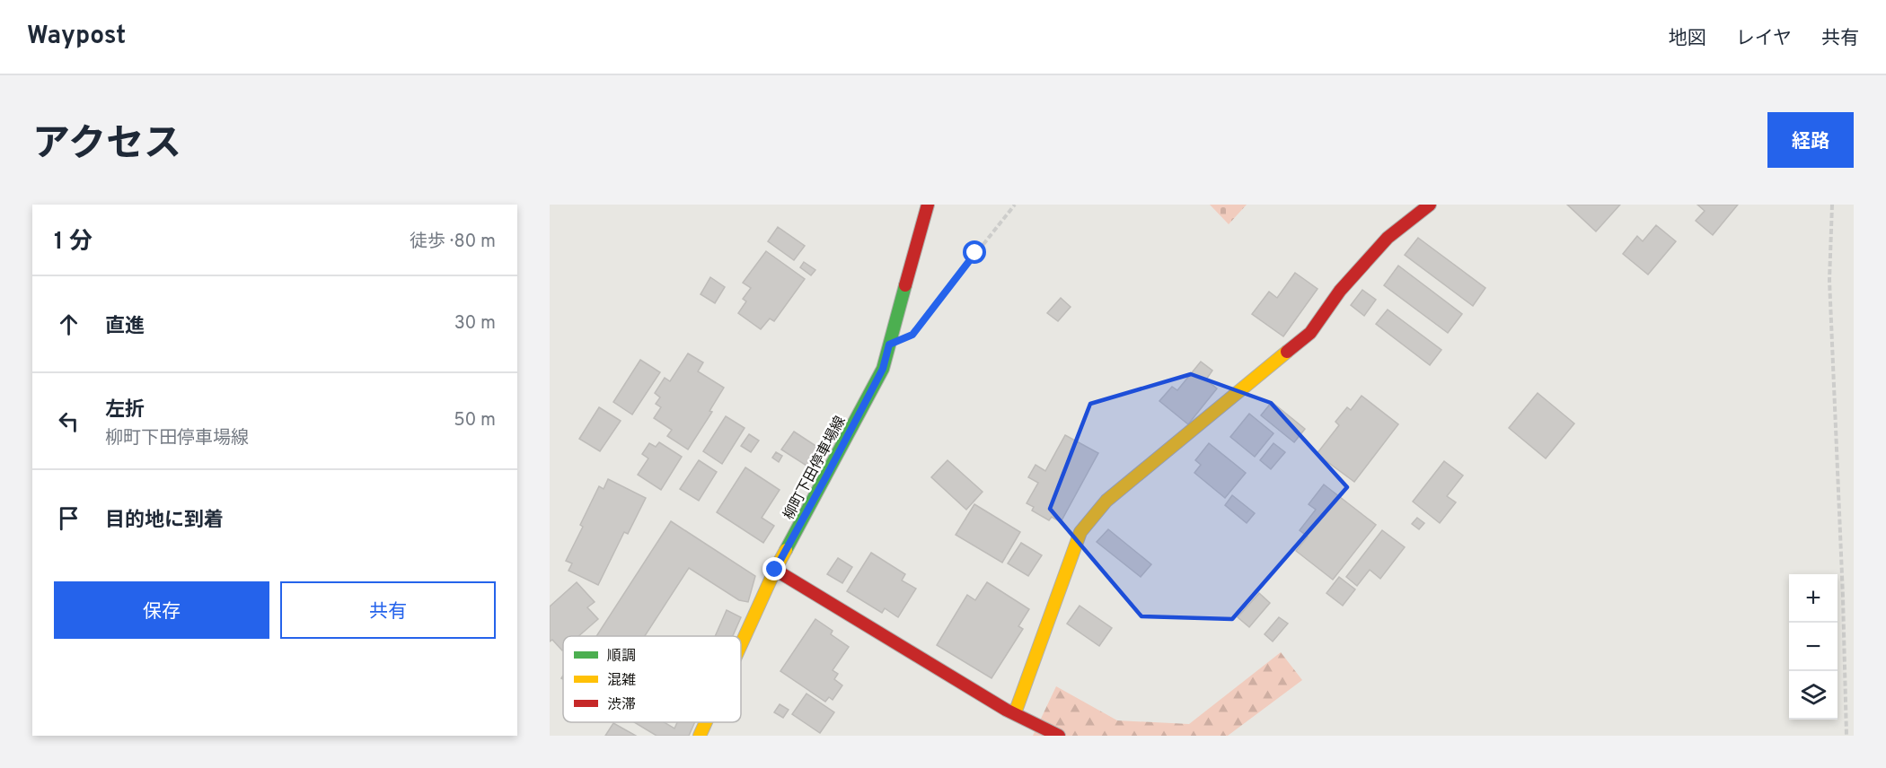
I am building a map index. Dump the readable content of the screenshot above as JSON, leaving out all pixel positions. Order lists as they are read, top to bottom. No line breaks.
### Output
{"streets":{"street":["柳町下田停車場線"]},"legend":["順調","混雑","渋滞"],"page":{"header":"Waypost","nav":["地図","レイヤ","共有"],"title":"アクセス","buttons":["経路",["保存","共有"]],"heading":["1 分","徒歩 · 80 m"],"list":[["直進","30 m"],["左折","柳町下田停車場線","50 m"],"目的地に到着"],"map_buttons":["+","−"]}}
